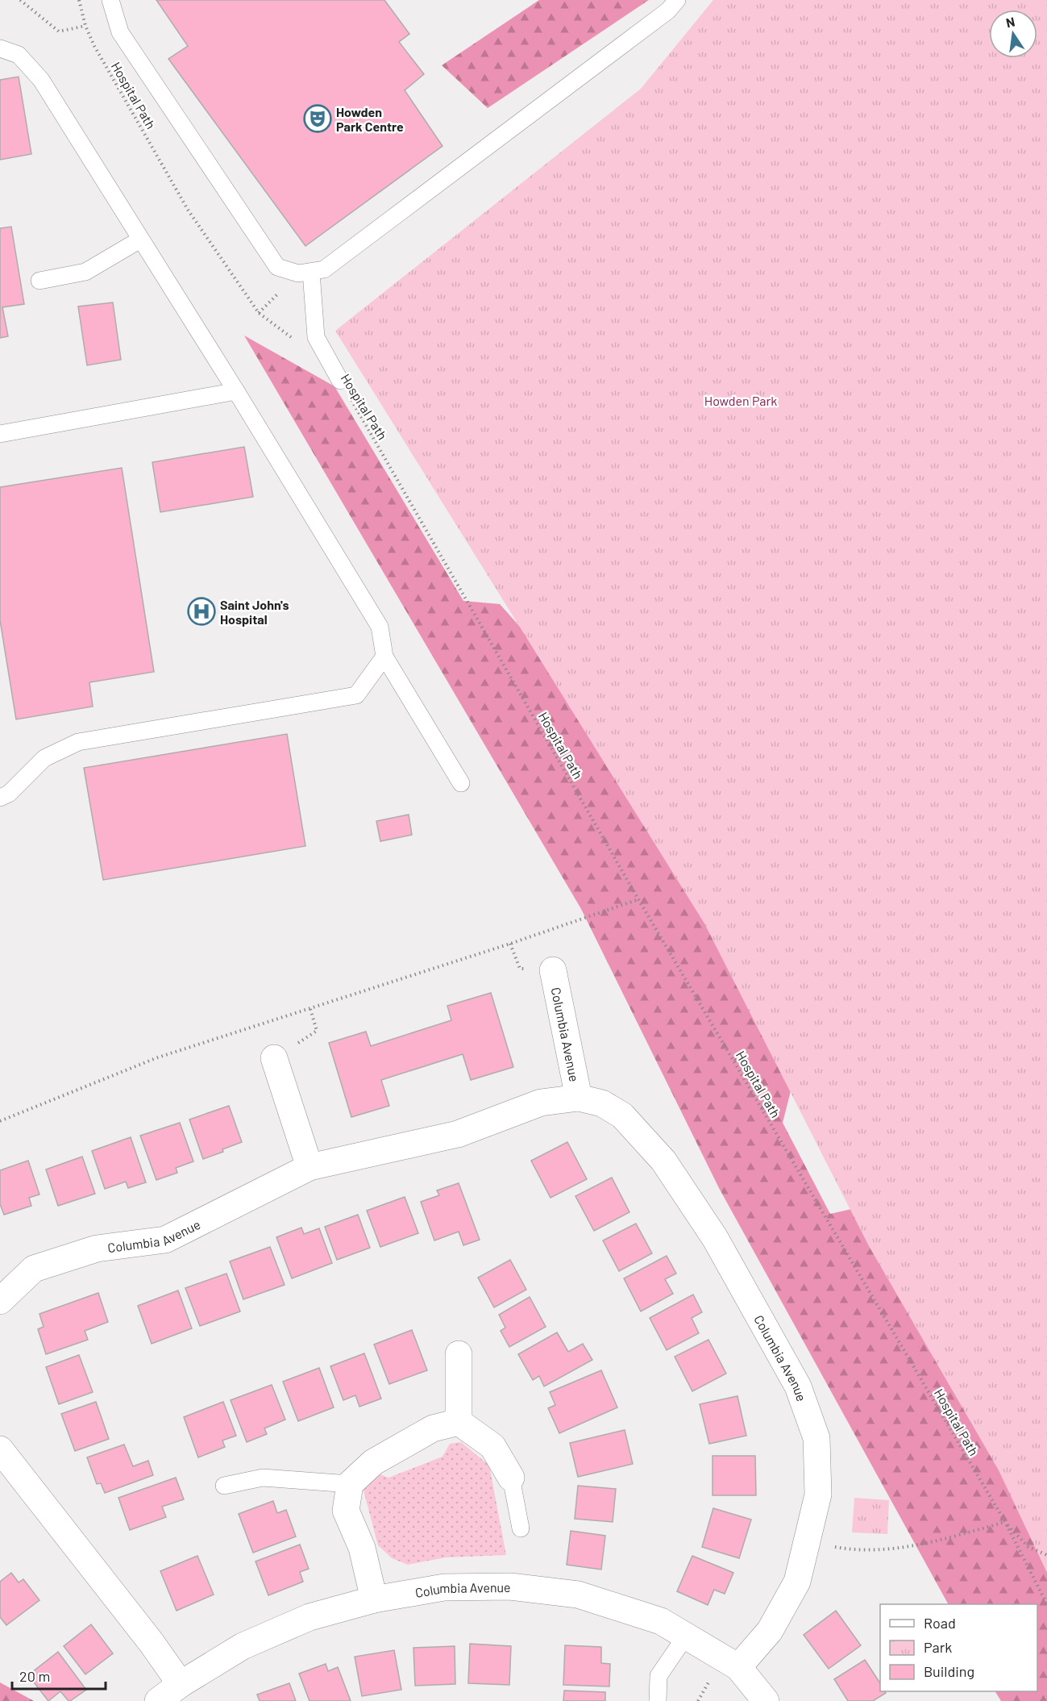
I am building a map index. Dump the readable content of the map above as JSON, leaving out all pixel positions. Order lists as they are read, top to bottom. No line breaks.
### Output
{"streets":{"street":["Columbia Avenue"],"path":["Hospital Path"]},"parks":["Howden Park"],"places":{"theatre":["Howden Park Centre"],"hospital":["Saint John's Hospital"]},"legend":["Road","Park","Building"],"scale_bar":"20 m","north":"top"}
